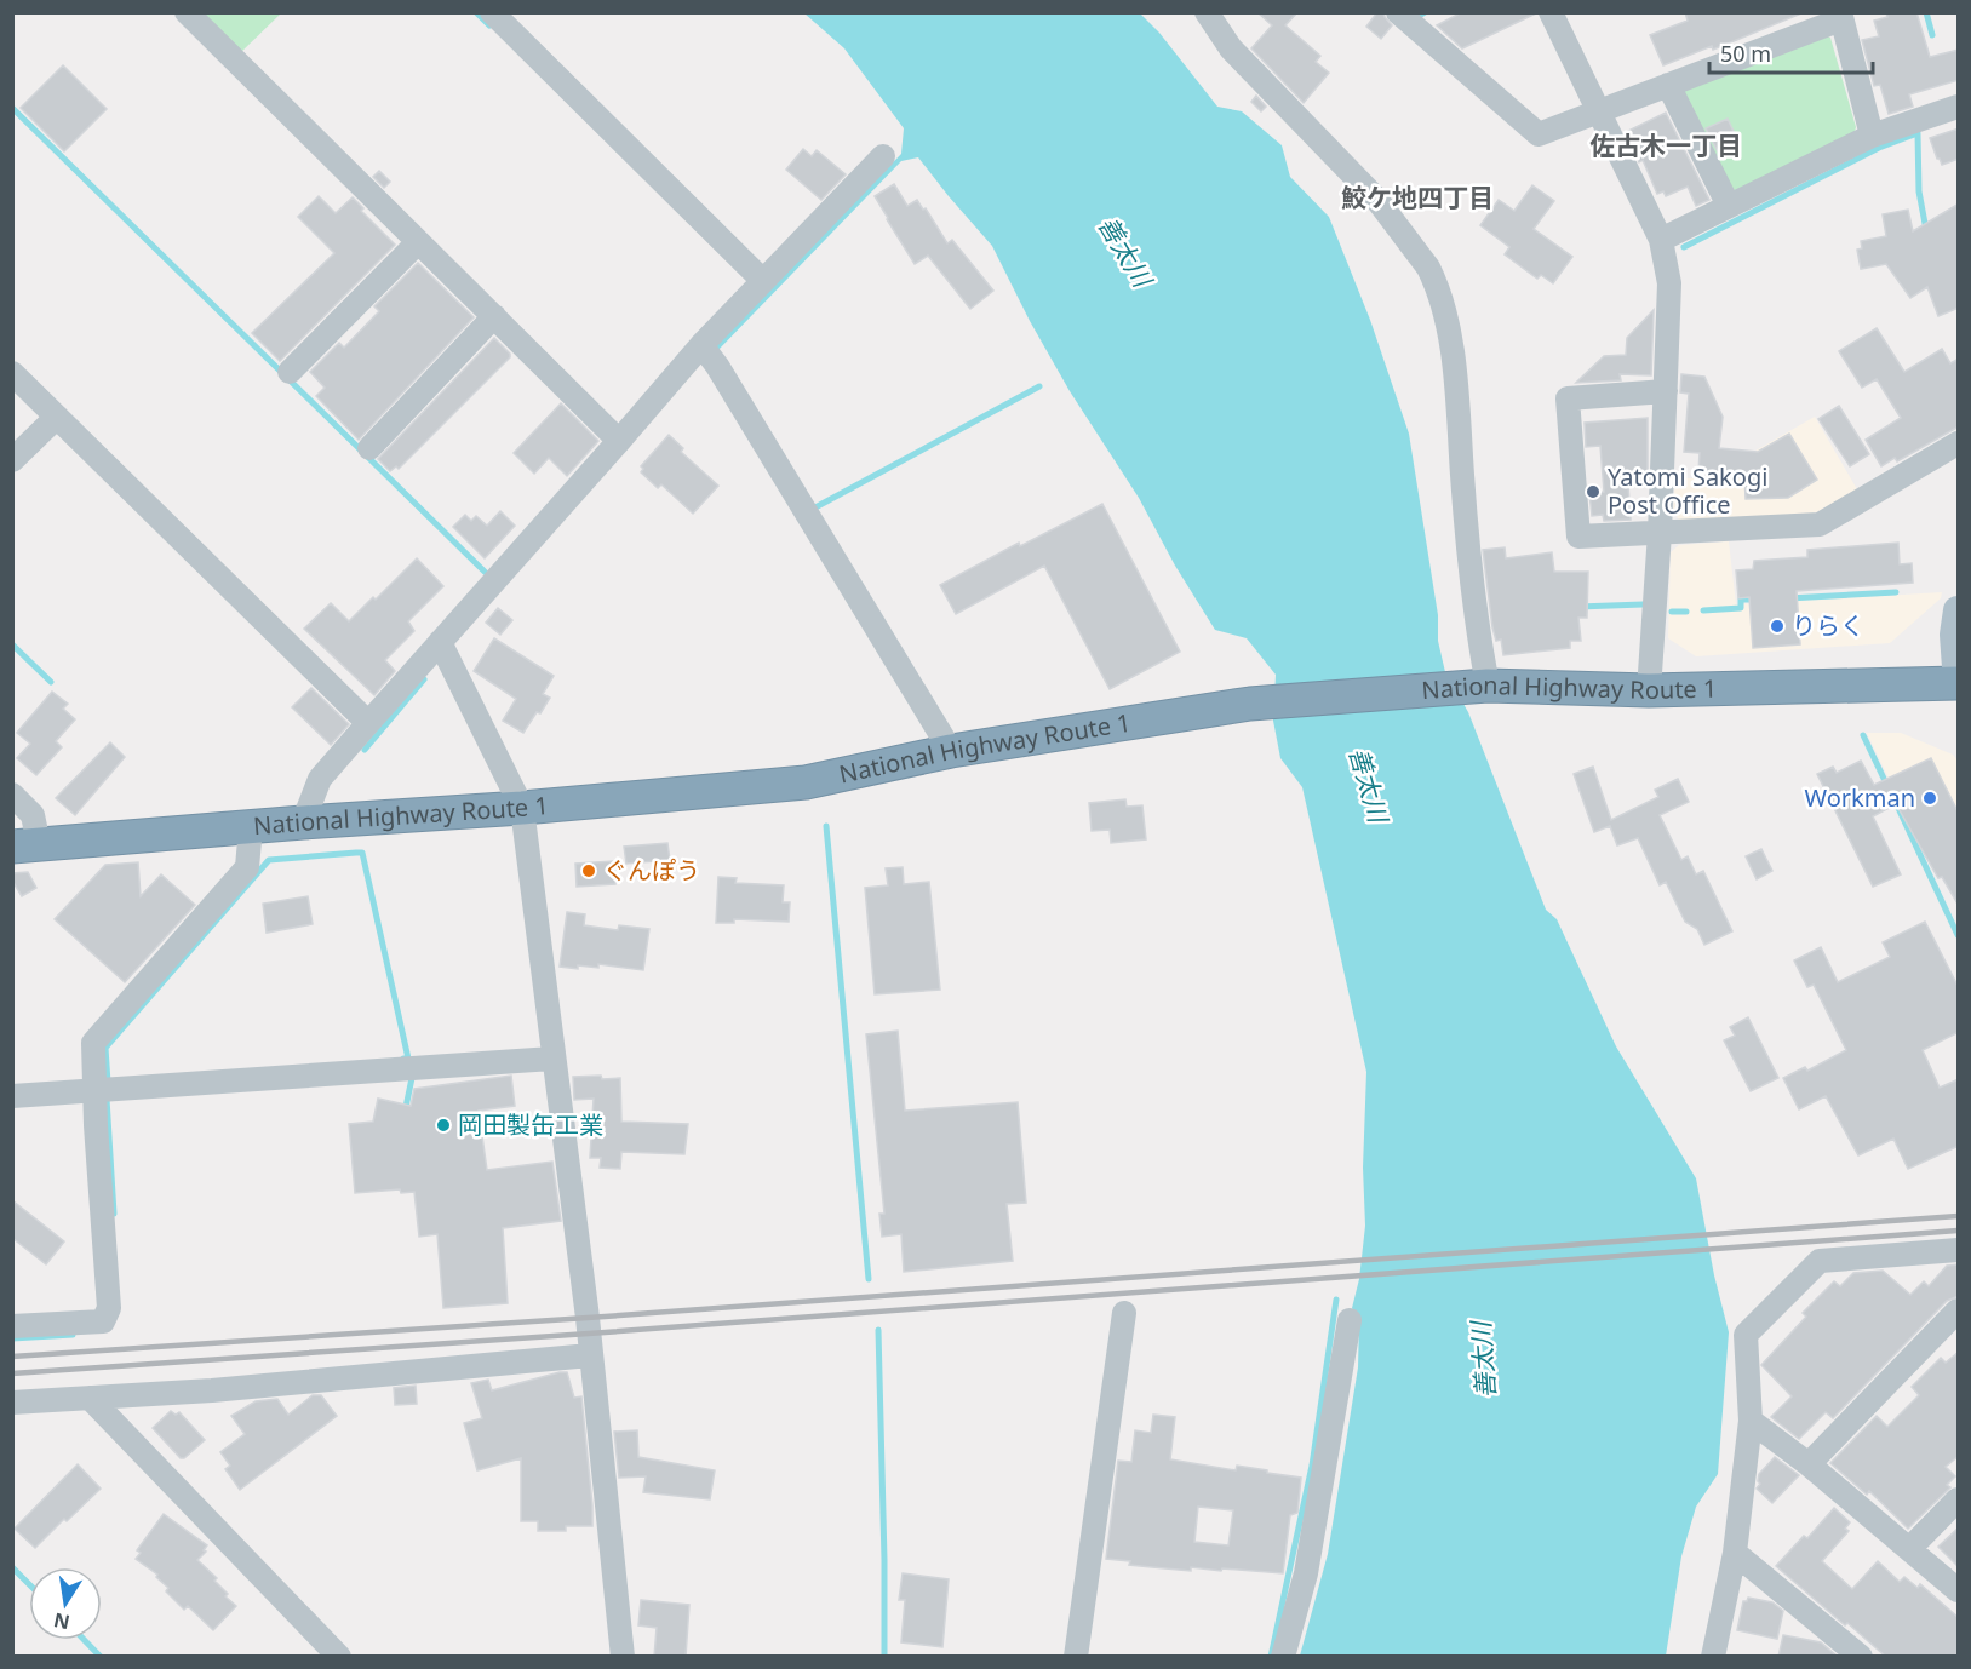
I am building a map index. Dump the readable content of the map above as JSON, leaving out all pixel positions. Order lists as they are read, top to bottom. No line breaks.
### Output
{"streets":{"highway":["National Highway Route 1"]},"districts":["佐古木一丁目","鮫ケ地四丁目"],"water":["善太川"],"places":["Yatomi Sakogi Post Office","りらく","Workman","ぐんぽう","岡田製缶工業"],"scale_bar":"50 m","north":"bottom"}
